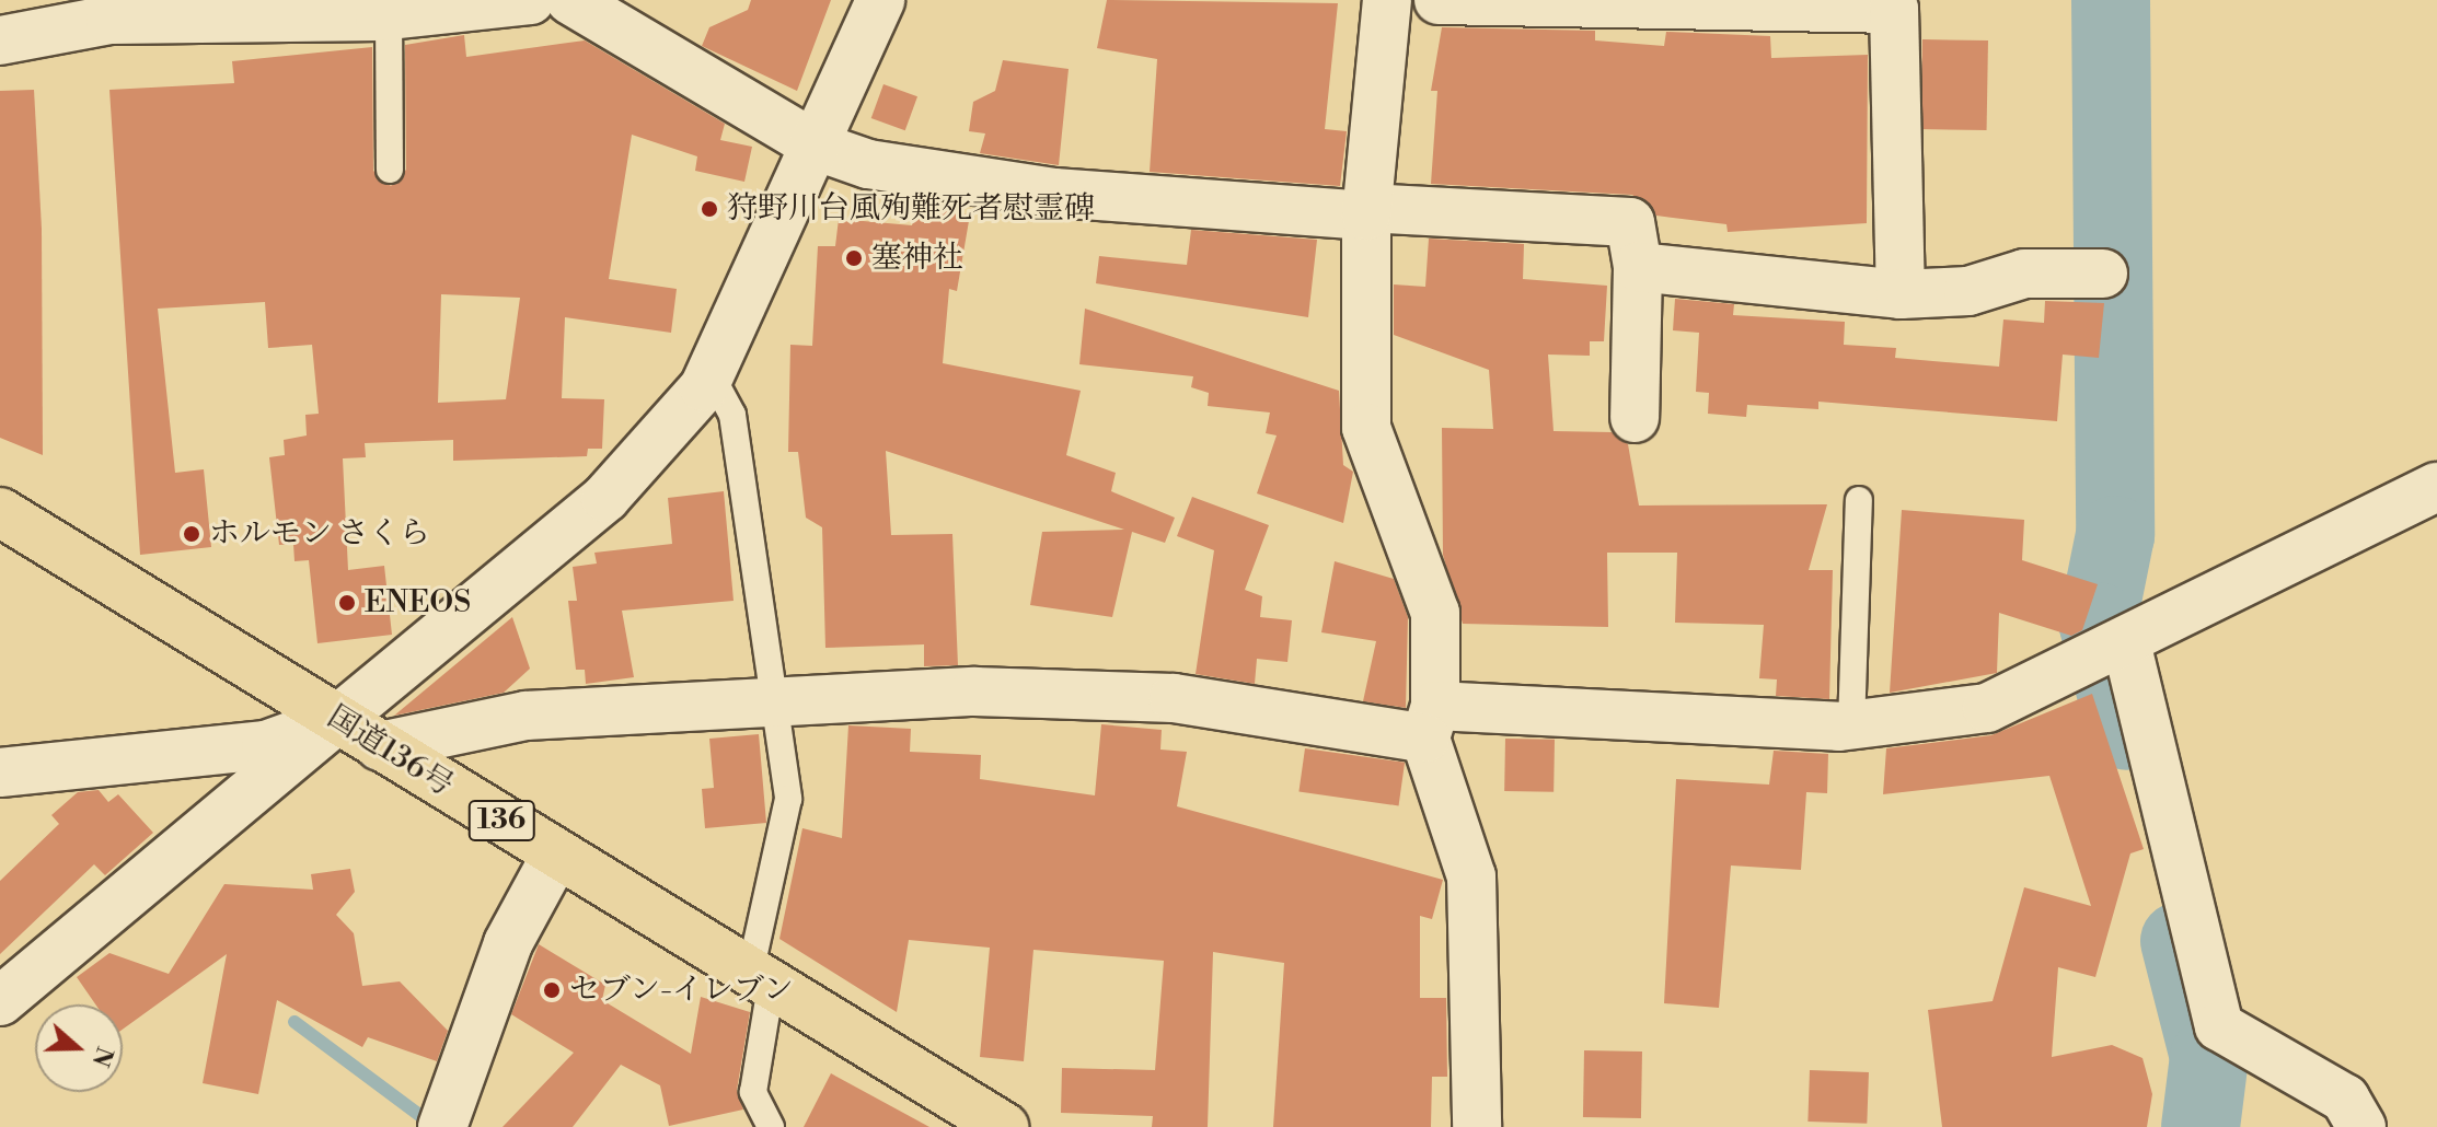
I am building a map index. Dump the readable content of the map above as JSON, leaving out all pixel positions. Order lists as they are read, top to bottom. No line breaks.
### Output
{"streets":{"highway":["国道136号","136"]},"places":["狩野川台風殉難死者慰霊碑","塞神社","ホルモン さくら","ENEOS","セブン-イレブン"],"north":"right"}
